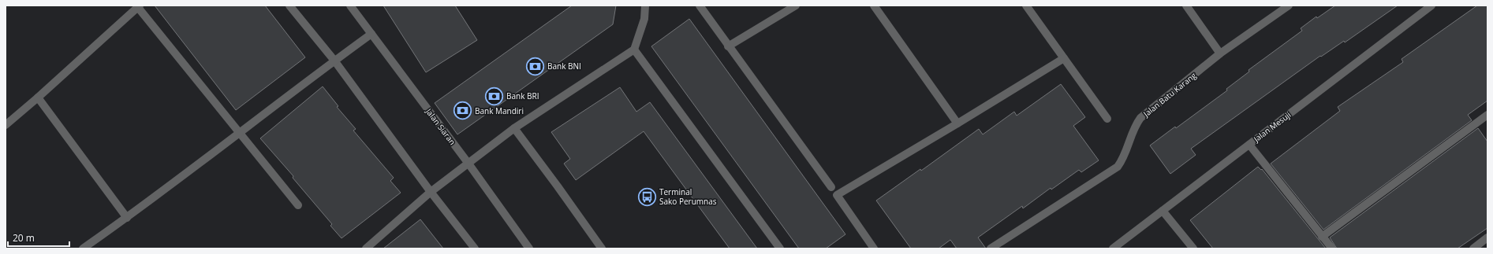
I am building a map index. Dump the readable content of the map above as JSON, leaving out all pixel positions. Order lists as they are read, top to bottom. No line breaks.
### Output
{"streets":{"street":["Jalan Batu Karang","Jalan Siaran","Jalan Mesuji"]},"places":{"bank":["Bank BNI","Bank BRI","Bank Mandiri"],"bus stop":["Terminal Sako Perumnas"]},"scale_bar":"20 m"}
